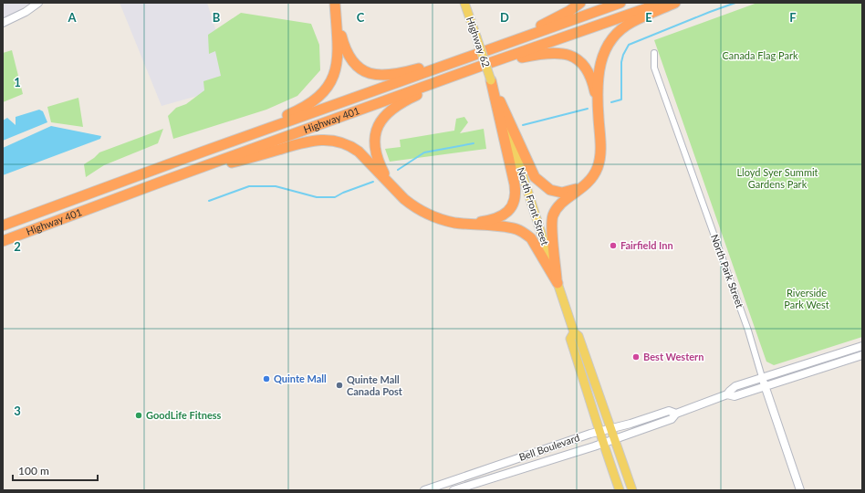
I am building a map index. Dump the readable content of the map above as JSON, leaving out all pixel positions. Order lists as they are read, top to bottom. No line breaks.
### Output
{"streets":{"highway":["Highway 401"],"main road":["Highway 62","North Front Street","North Park Street","Bell Boulevard"]},"crossings":[["Highway 62","North Front Street"],["North Front Street","Bell Boulevard"],["North Park Street","Bell Boulevard"]],"parks":["Canada Flag Park","Lloyd Syer Summit Gardens Park","Riverside Park West"],"places":["Fairfield Inn","Best Western","Quinte Mall","Quinte Mall Canada Post","GoodLife Fitness"],"scale_bar":"100 m","grid":{"columns":["A","B","C","D","E","F"],"rows":["1","2","3"]}}
